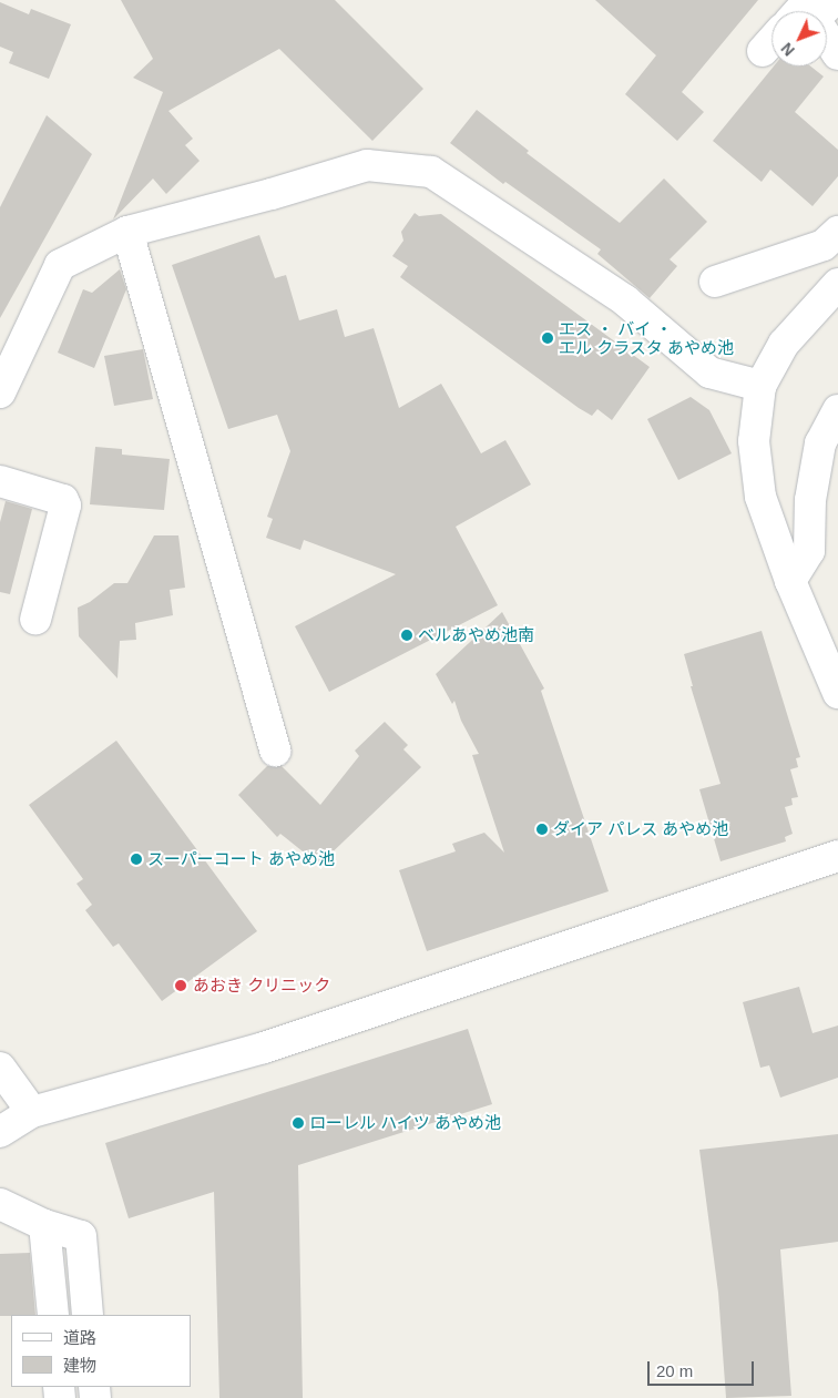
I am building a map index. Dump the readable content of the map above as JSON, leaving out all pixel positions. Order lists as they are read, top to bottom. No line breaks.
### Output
{"places":["エス ・ バイ ・ エル クラスタ あやめ池","ベルあやめ池南","ダイア パレス あやめ池","スーパーコート あやめ池","あおき クリニック","ローレル ハイツ あやめ池"],"legend":["道路","建物"],"scale_bar":"20 m","north":"bottom left"}
